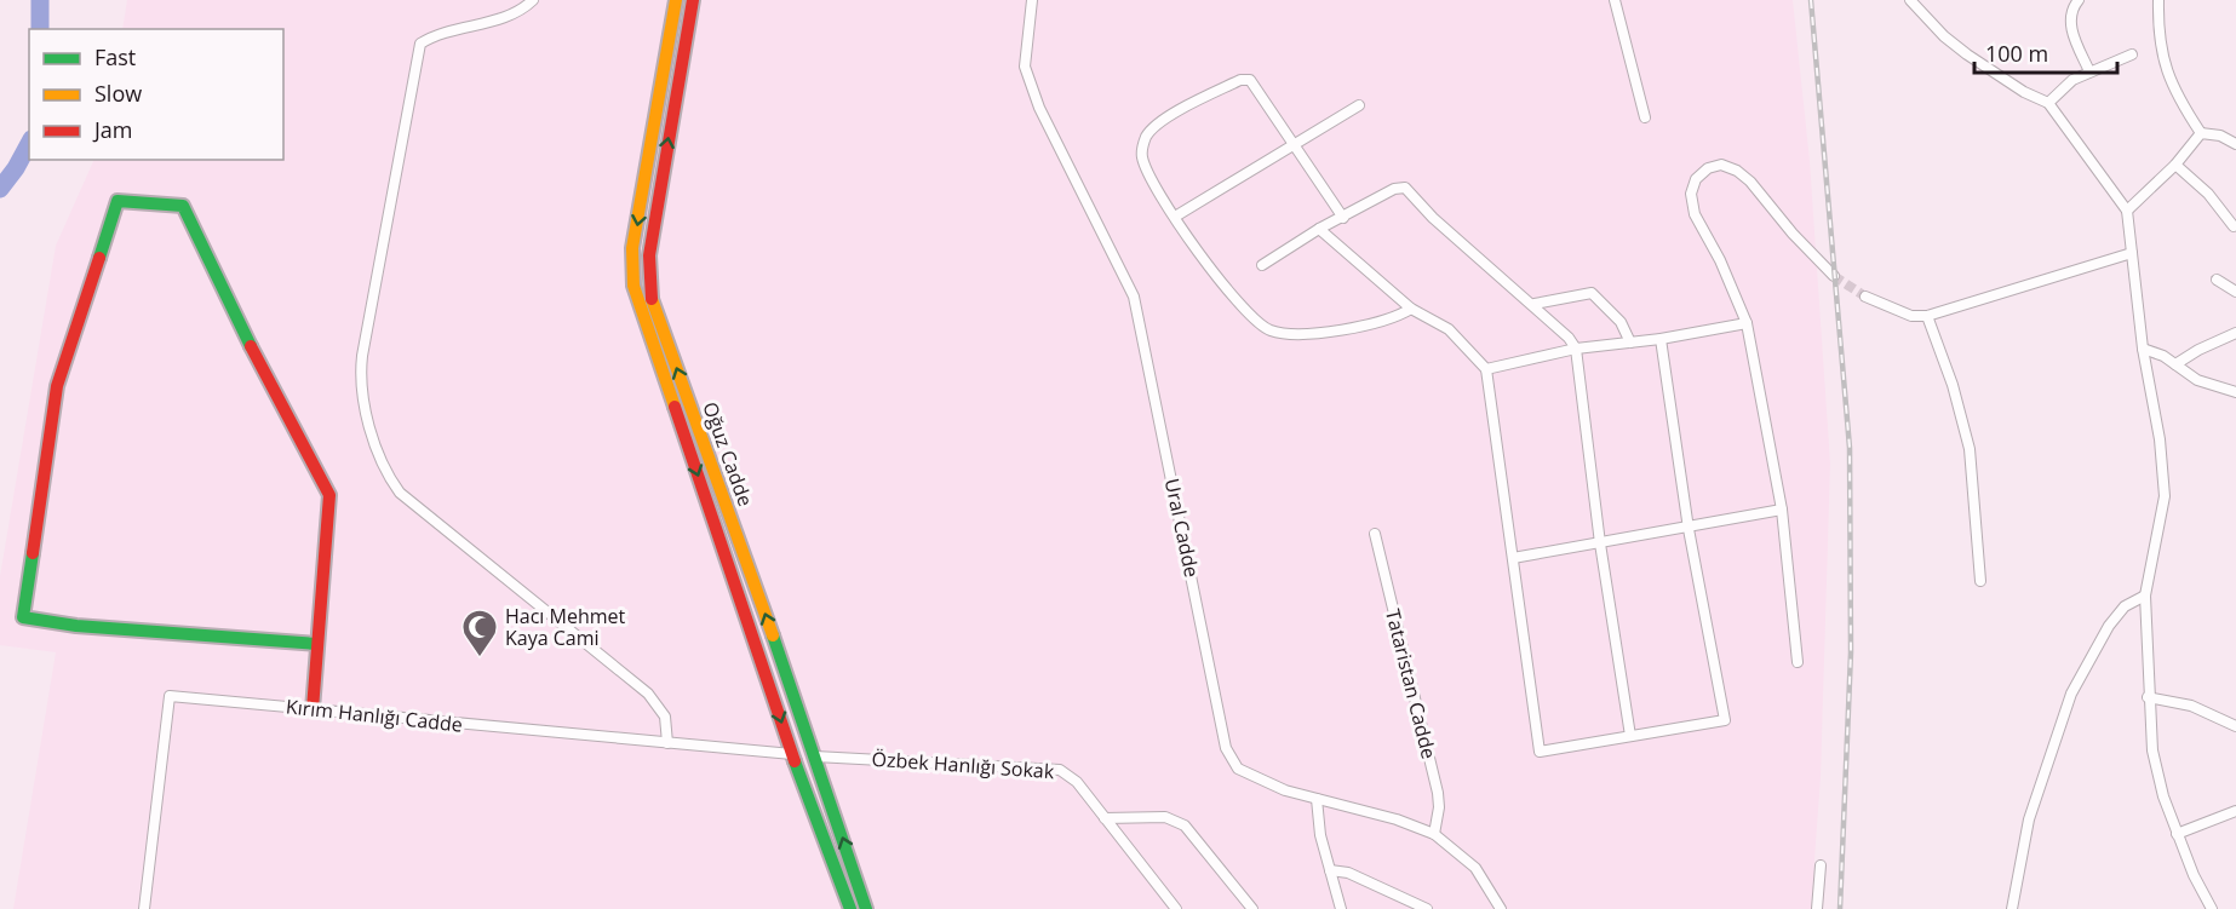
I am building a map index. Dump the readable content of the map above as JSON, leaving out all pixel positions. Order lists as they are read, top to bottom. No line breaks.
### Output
{"streets":{"street":["Oğuz Cadde","Ural Cadde","Tataristan Cadde","Kırım Hanlığı Cadde","Özbek Hanlığı Sokak"]},"crossings":[["Oğuz Cadde","Kırım Hanlığı Cadde"],["Oğuz Cadde","Özbek Hanlığı Sokak"],["Ural Cadde","Tataristan Cadde"]],"places":{"mosque":["Hacı Mehmet Kaya Cami"]},"legend":["Fast","Slow","Jam"],"scale_bar":"100 m"}
